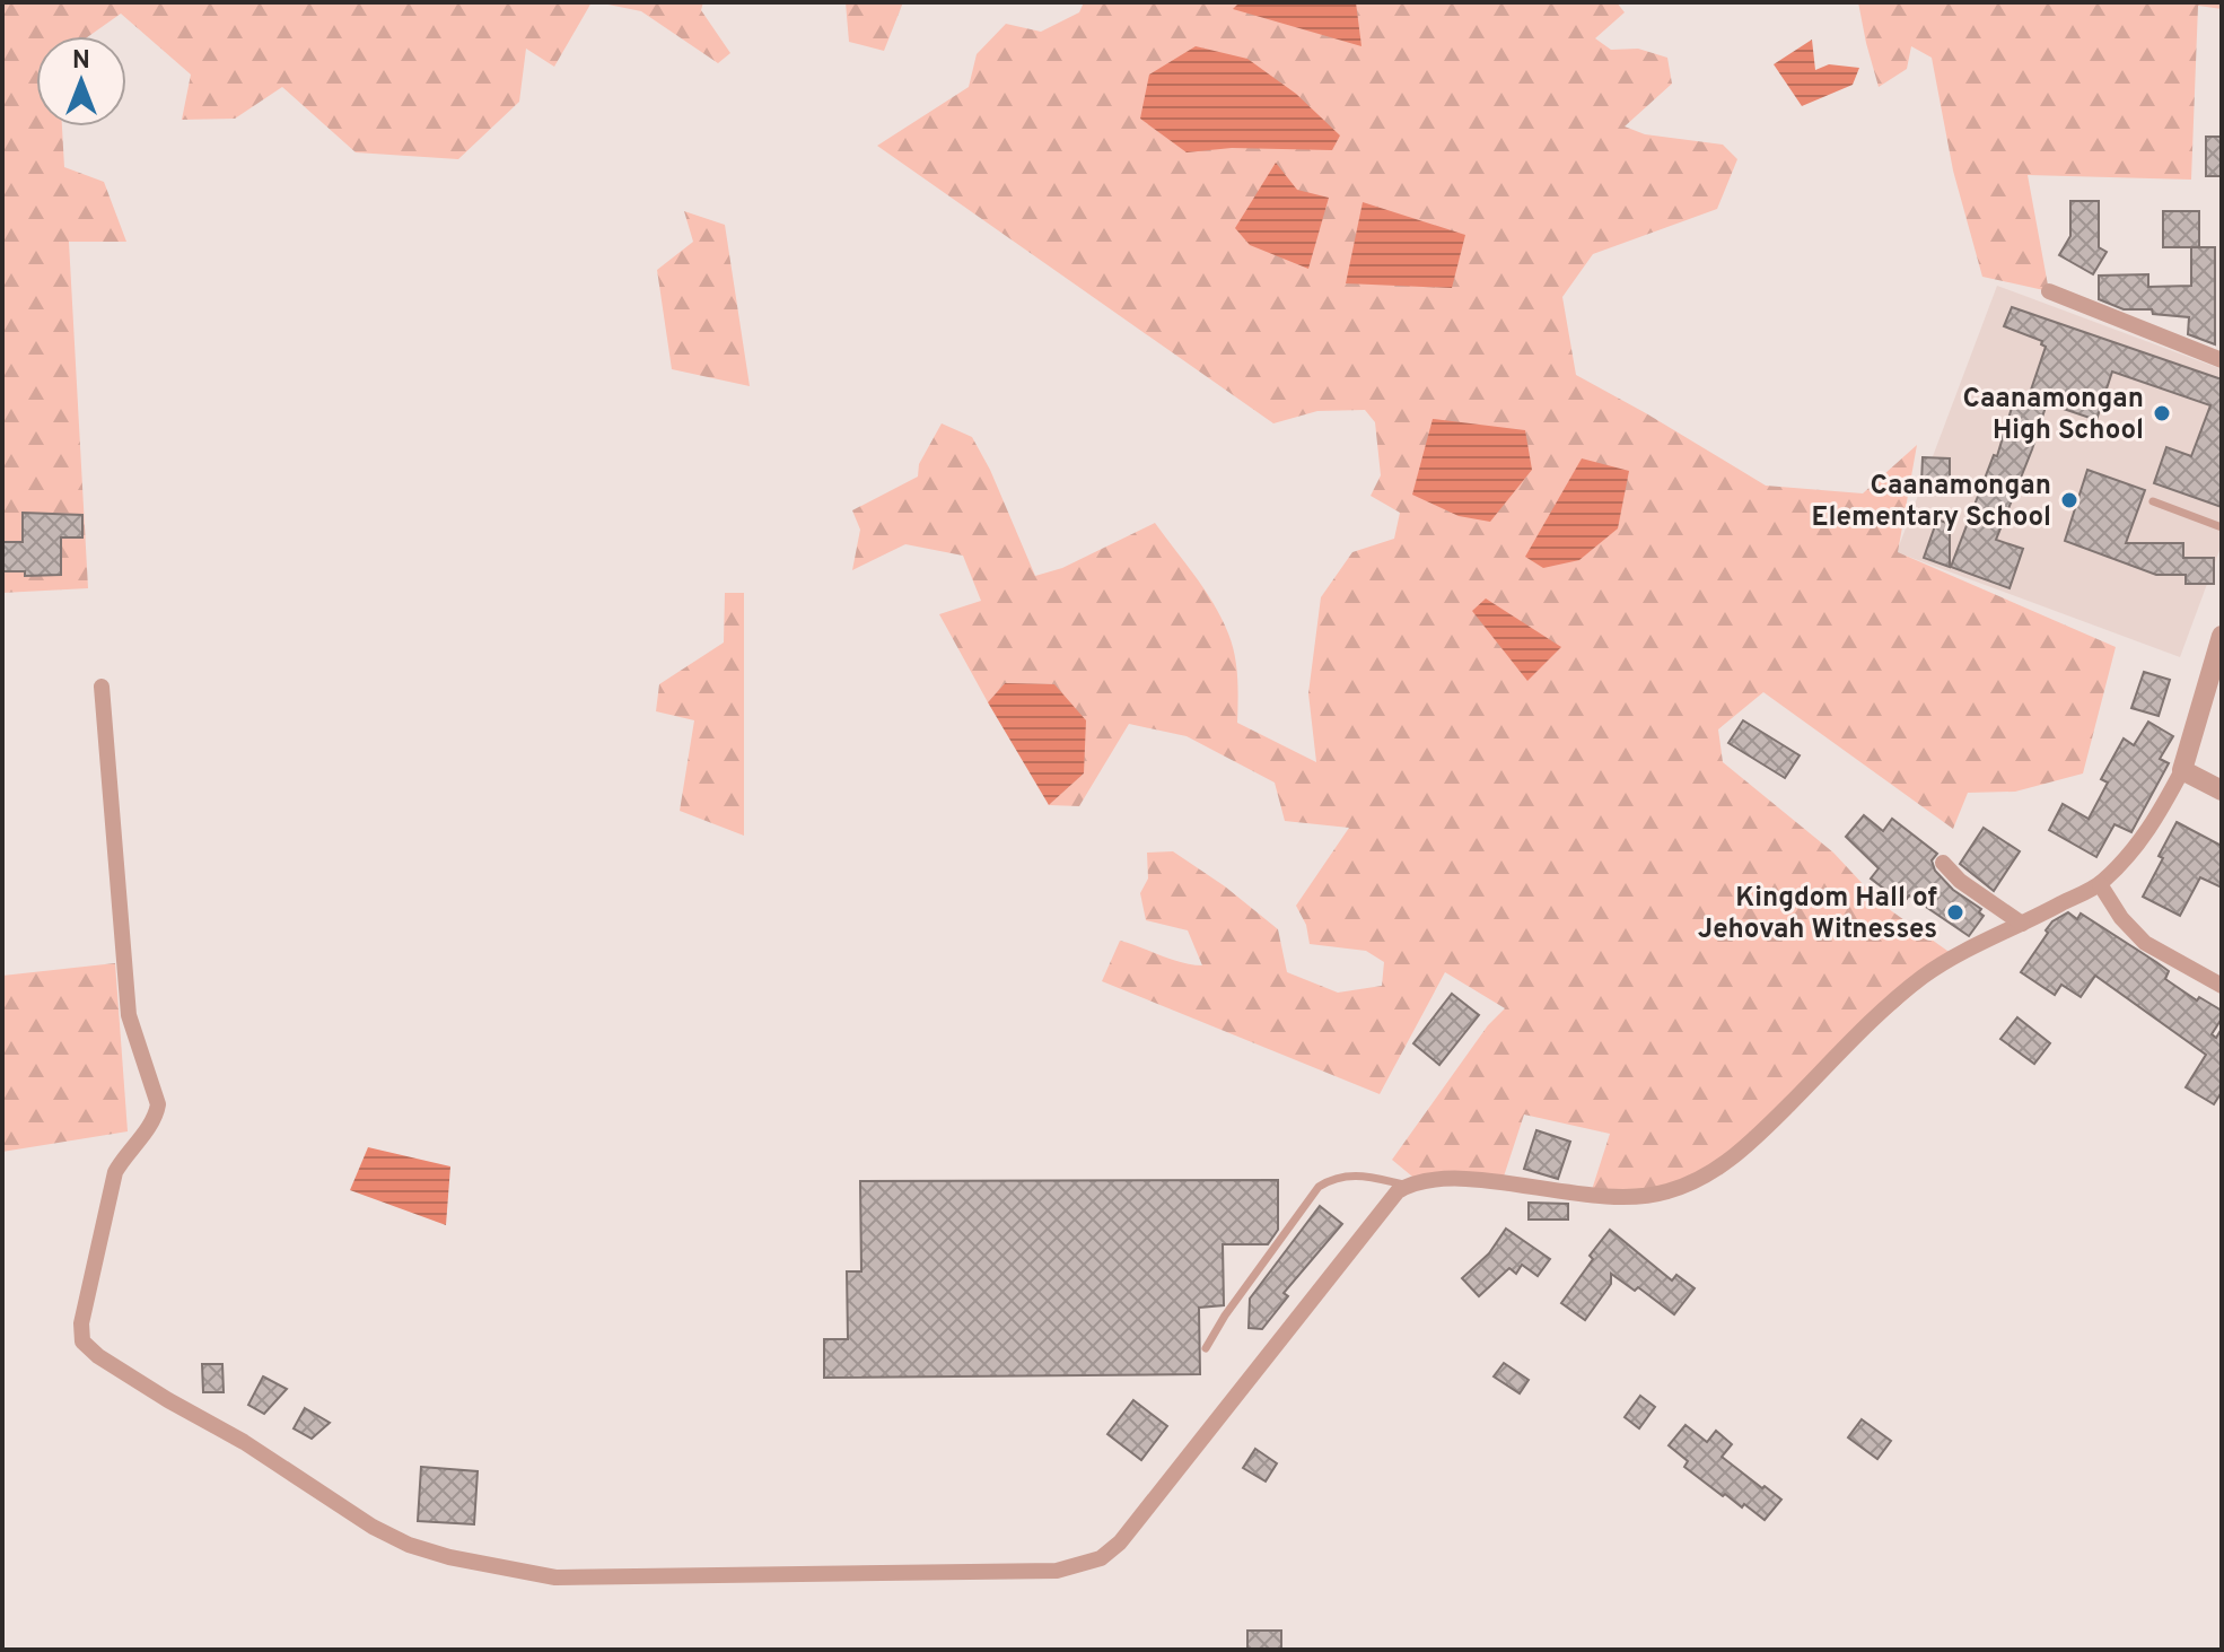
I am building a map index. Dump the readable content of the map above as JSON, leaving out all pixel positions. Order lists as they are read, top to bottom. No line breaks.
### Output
{"places":["Caanamongan High School","Caanamongan Elementary School","Kingdom Hall of Jehovah Witnesses"],"north":"top"}
